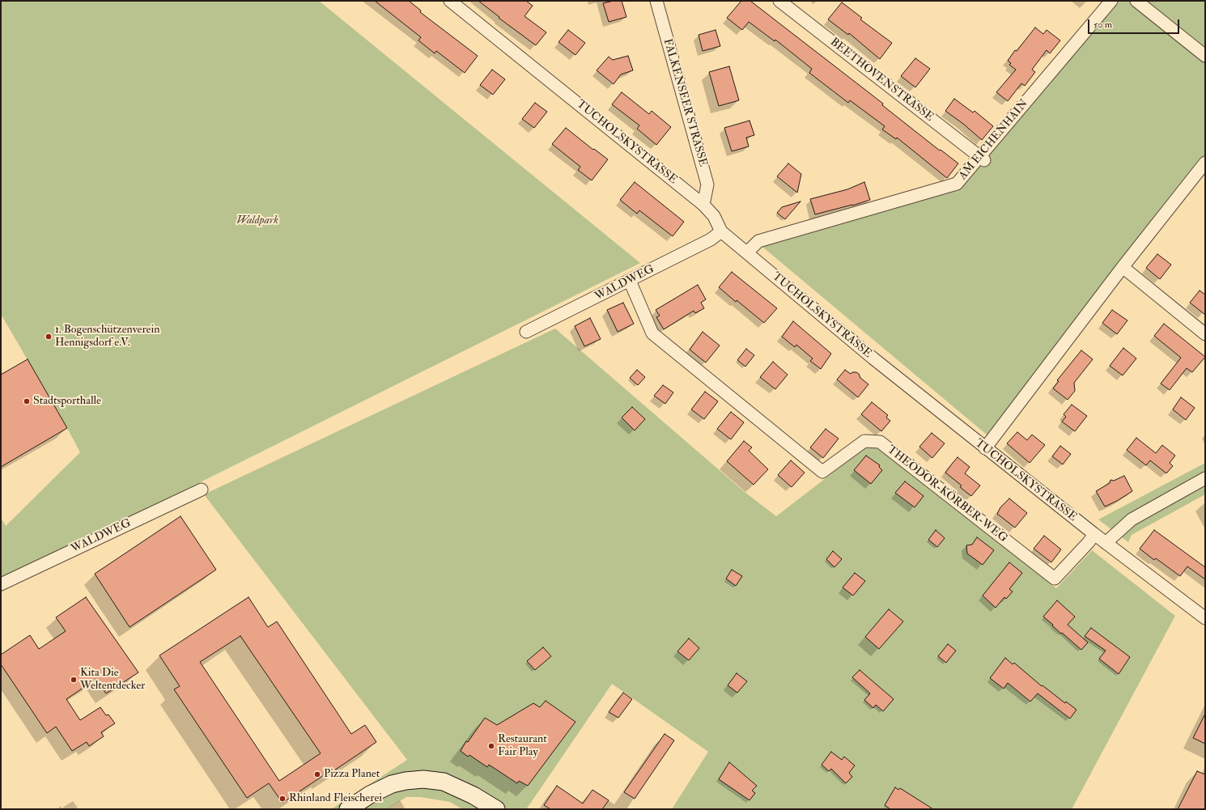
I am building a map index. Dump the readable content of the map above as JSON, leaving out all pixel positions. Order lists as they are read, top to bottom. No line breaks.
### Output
{"streets":{"street":["BEETHOVENSTRASSE","FALKENSEER STRASSE","AM EICHENHAIN","TUCHOLSKYSTRASSE","WALDWEG","THEODOR-KÖRBER-WEG"]},"crossings":[["BEETHOVENSTRASSE","AM EICHENHAIN"],["FALKENSEER STRASSE","TUCHOLSKYSTRASSE"],["AM EICHENHAIN","TUCHOLSKYSTRASSE"],["TUCHOLSKYSTRASSE","WALDWEG"],["TUCHOLSKYSTRASSE","THEODOR-KÖRBER-WEG"],["WALDWEG","THEODOR-KÖRBER-WEG"]],"parks":["Waldpark"],"places":["1. Bogenschützenverein Hennigsdorf e.V.","Stadtsporthalle","Kita Die Weltentdecker","Restaurant Fair Play","Pizza Planet","Rhinland Fleischerei"],"scale_bar":"50 m"}
